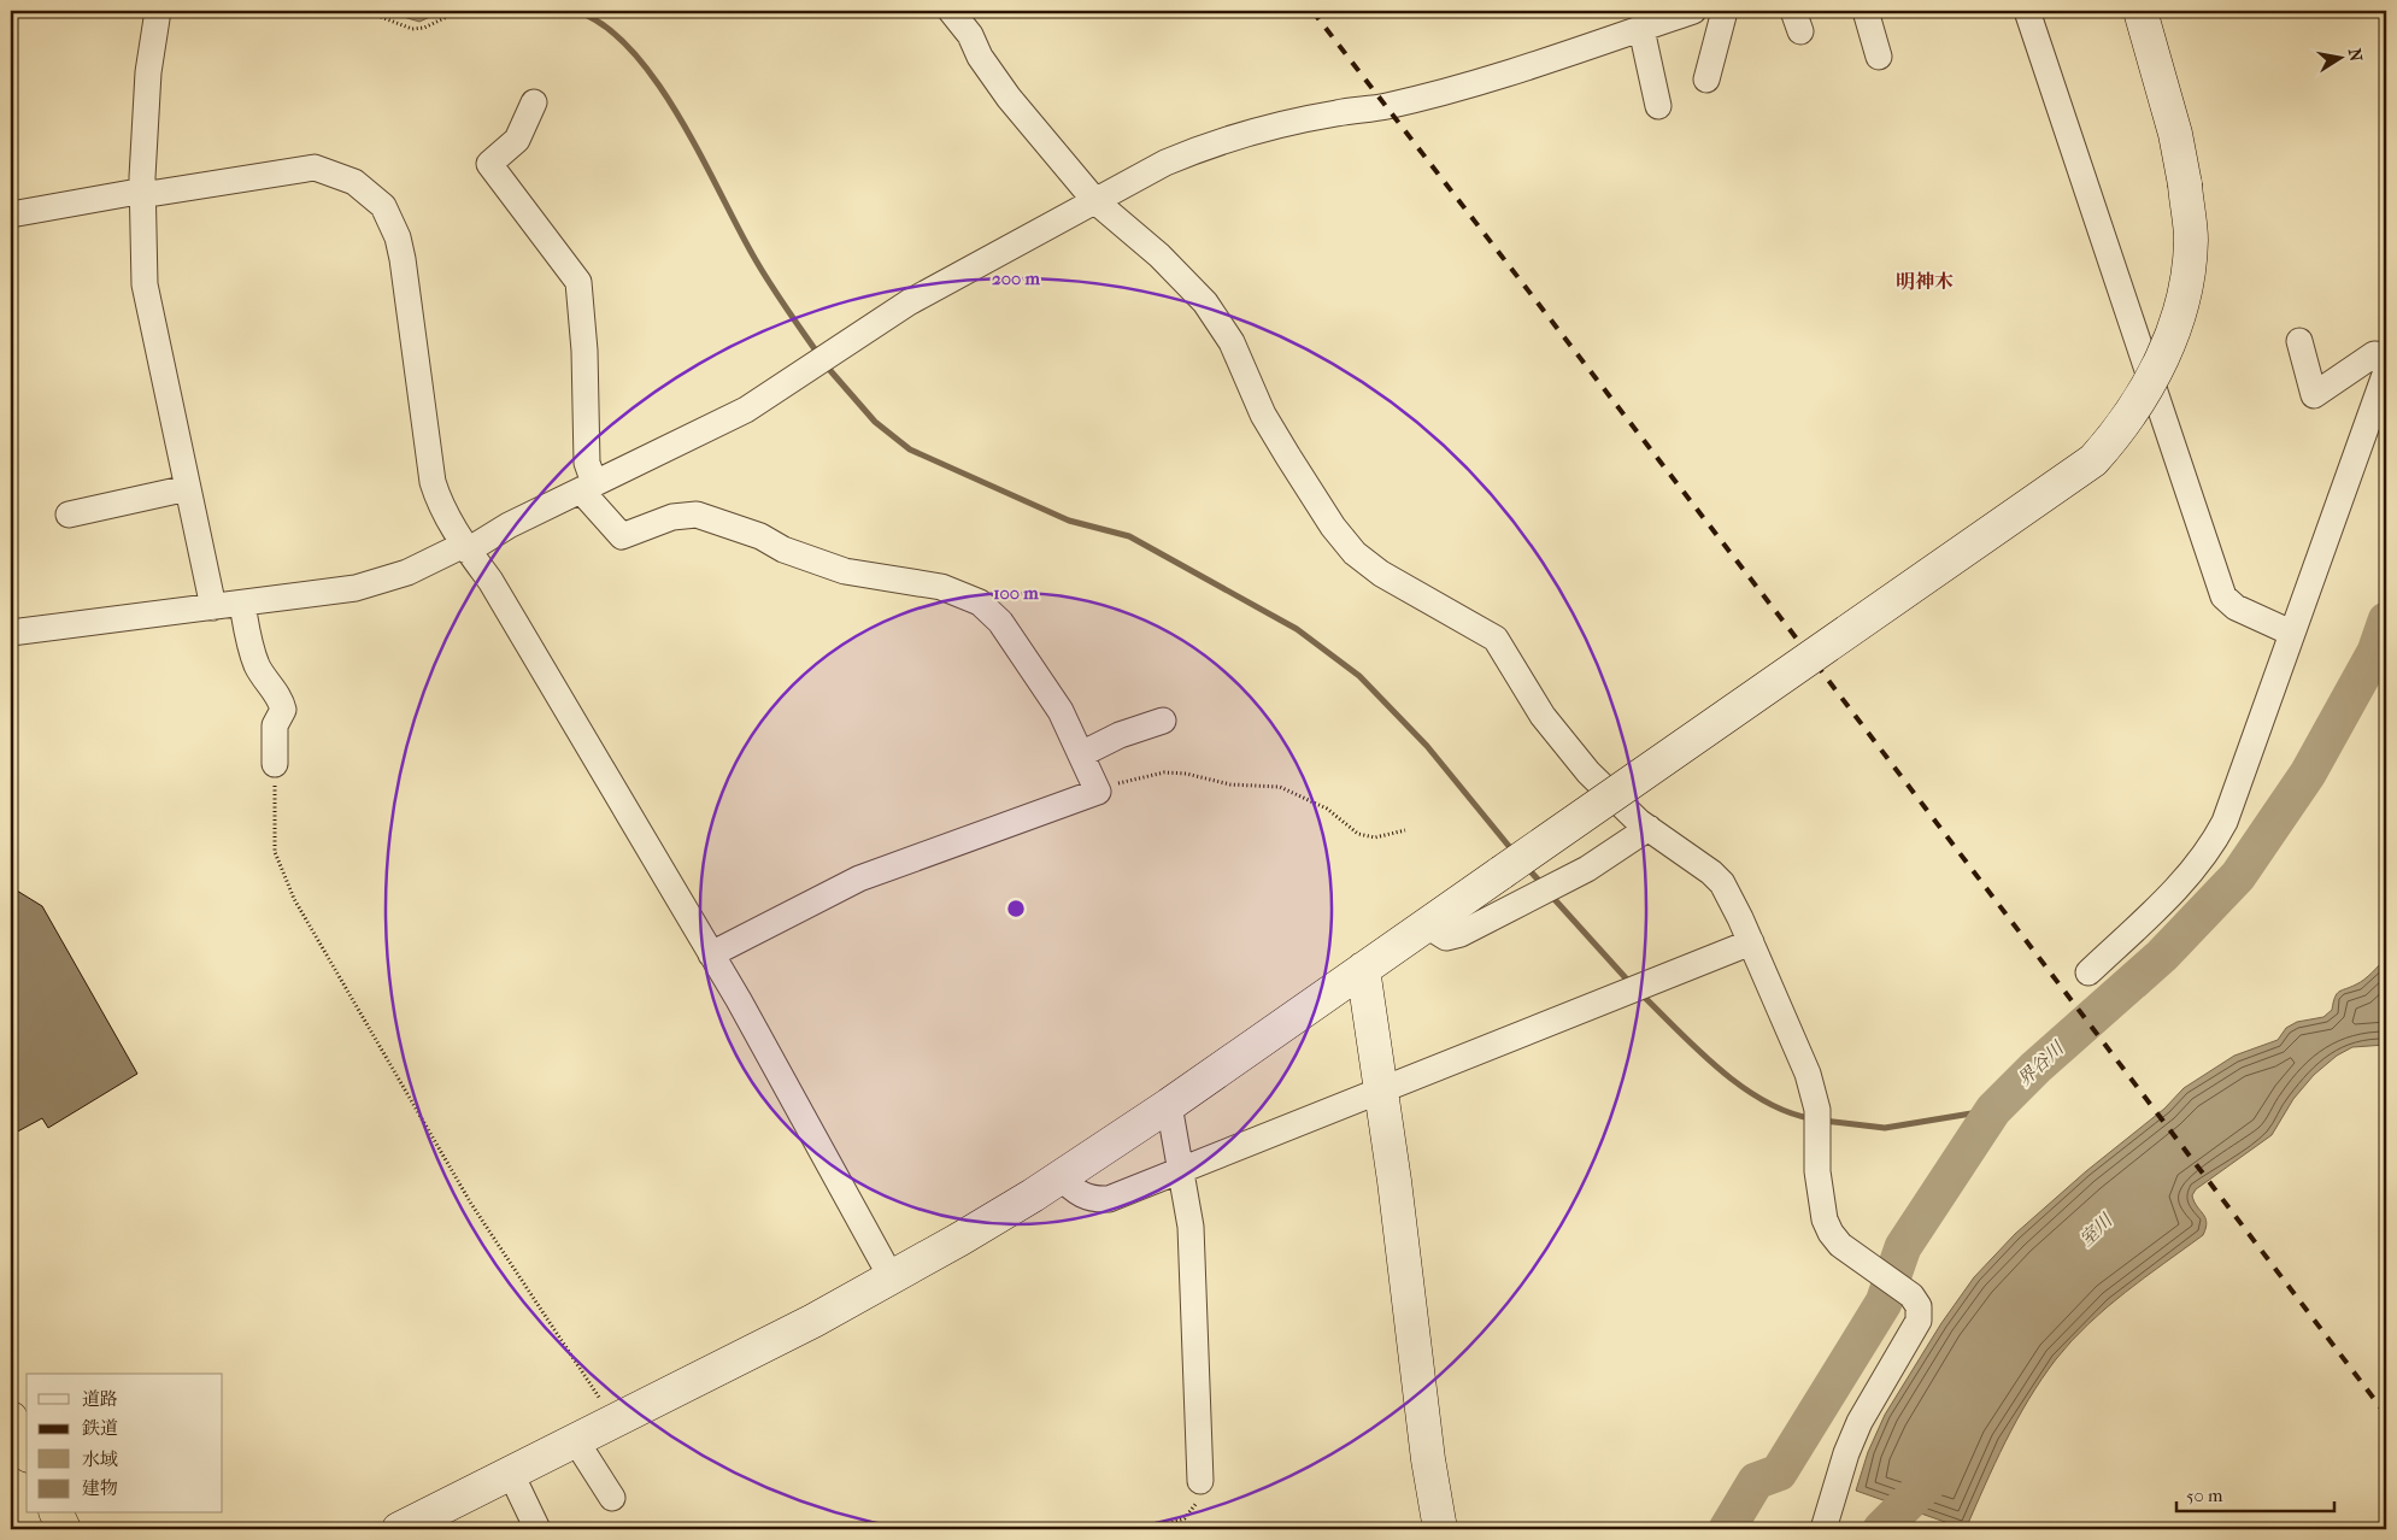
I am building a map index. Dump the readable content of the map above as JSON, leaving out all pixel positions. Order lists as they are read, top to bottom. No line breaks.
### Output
{"districts":["明神木"],"water":["界谷川","室川"],"legend":["道路","鉄道","水域","建物"],"scale_bar":"50 m","north":"right","rings":["200 m","100 m"]}
